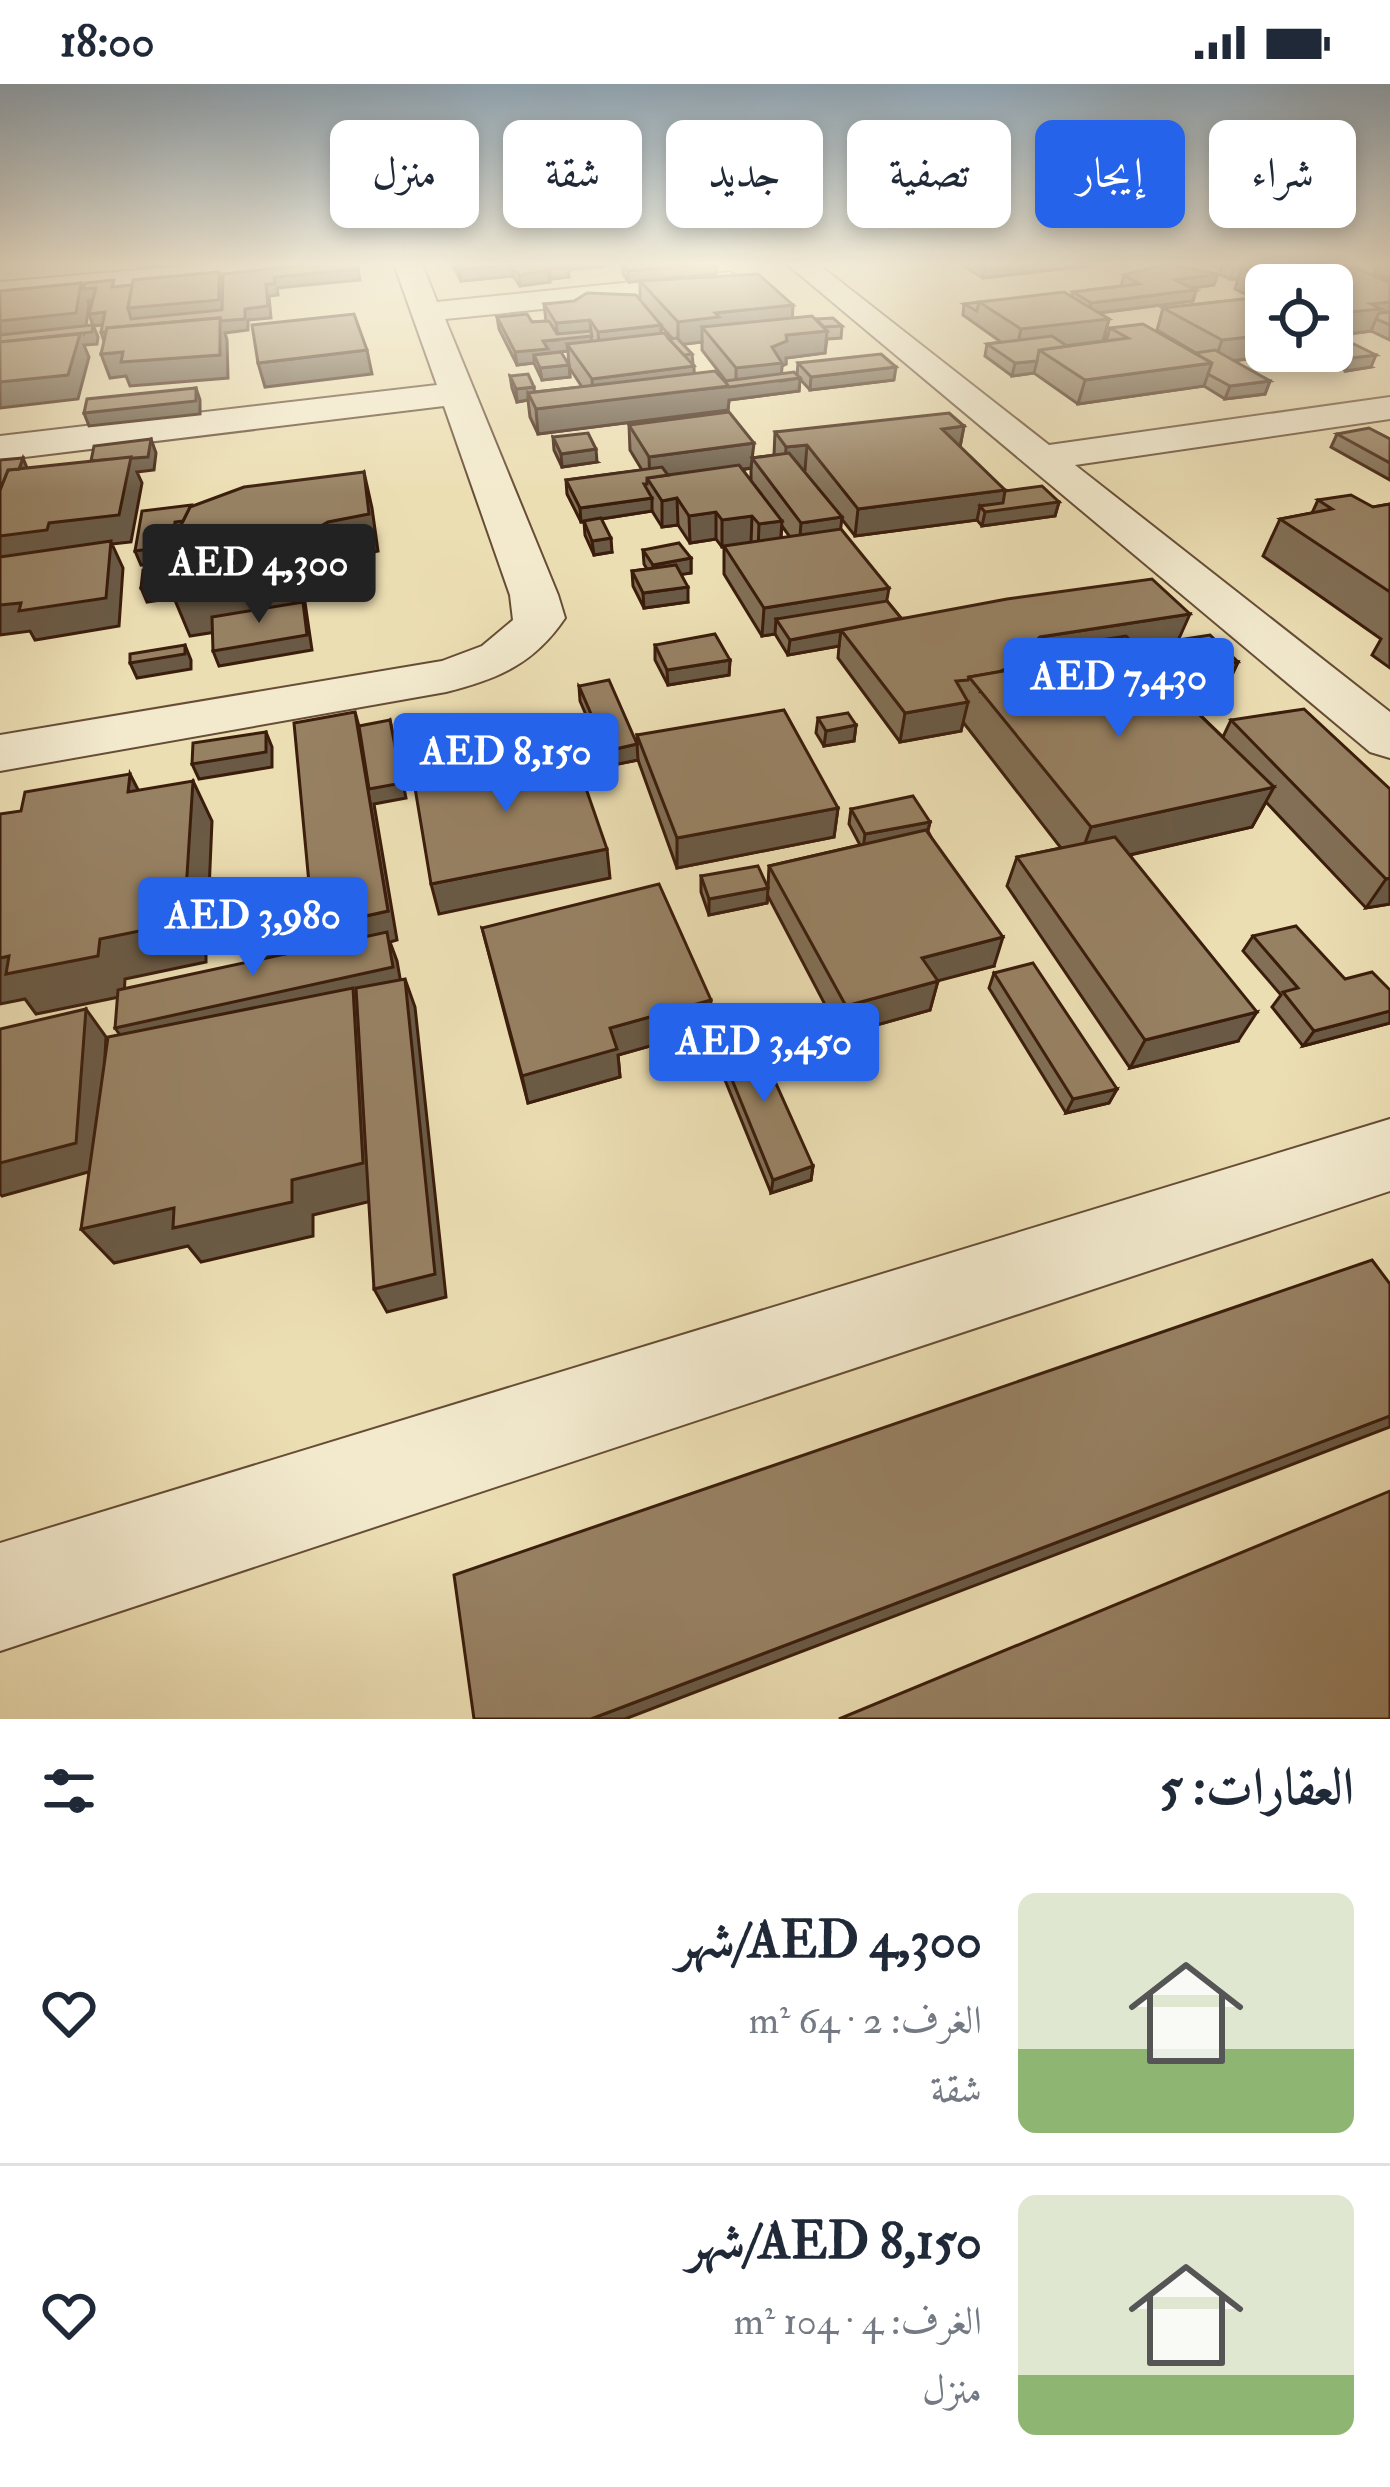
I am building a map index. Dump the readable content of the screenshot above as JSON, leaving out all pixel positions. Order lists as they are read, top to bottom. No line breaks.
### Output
{"page":{"status":"18:00","chip":["شراء","إيجار","تصفية","جديد","شقة","منزل"],"price":["AED 4,300","AED 7,430","AED 8,150","AED 3,980","AED 3,450"],"heading":"العقارات: 5","list":[{"name":"AED 4,300/شهر","note":"الغرف: 2 · 64 m² · شقة"},{"name":"AED 8,150/شهر","note":"الغرف: 4 · 104 m² · منزل"}]}}
